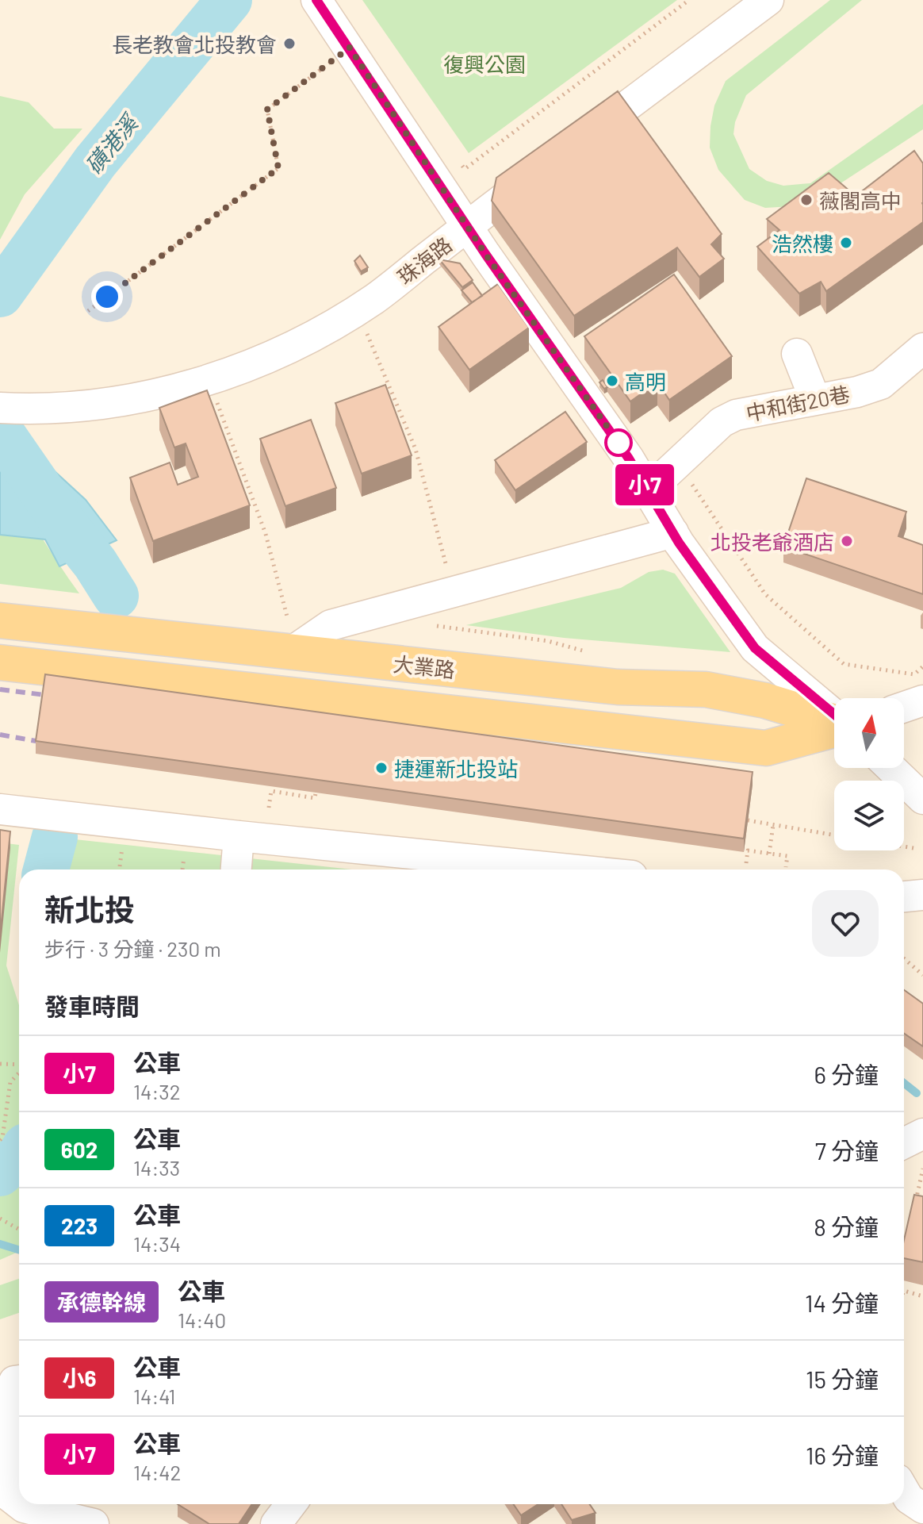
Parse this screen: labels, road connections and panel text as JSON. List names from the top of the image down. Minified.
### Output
{"streets":{"main road":["大業路"],"street":["珠海路","中和街20巷"]},"water":["磺港溪"],"parks":["復興公園"],"places":["長老教會北投教會","薇閣高中","浩然樓","高明","北投老爺酒店","捷運新北投站"],"lines":["bus line 小7"],"north":"top","page":{"on_map":"小7","heading":[["新北投","步行 · 3 分鐘 · 230 m"],"發車時間"],"list":[{"mark":"小7","name":"公車","note":"14:32","value":"6 分鐘"},{"mark":"602","name":"公車","note":"14:33","value":"7 分鐘"},{"mark":"223","name":"公車","note":"14:34","value":"8 分鐘"},{"mark":"承德幹線","name":"公車","note":"14:40","value":"14 分鐘"},{"mark":"小6","name":"公車","note":"14:41","value":"15 分鐘"},{"mark":"小7","name":"公車","note":"14:42","value":"16 分鐘"}]}}
